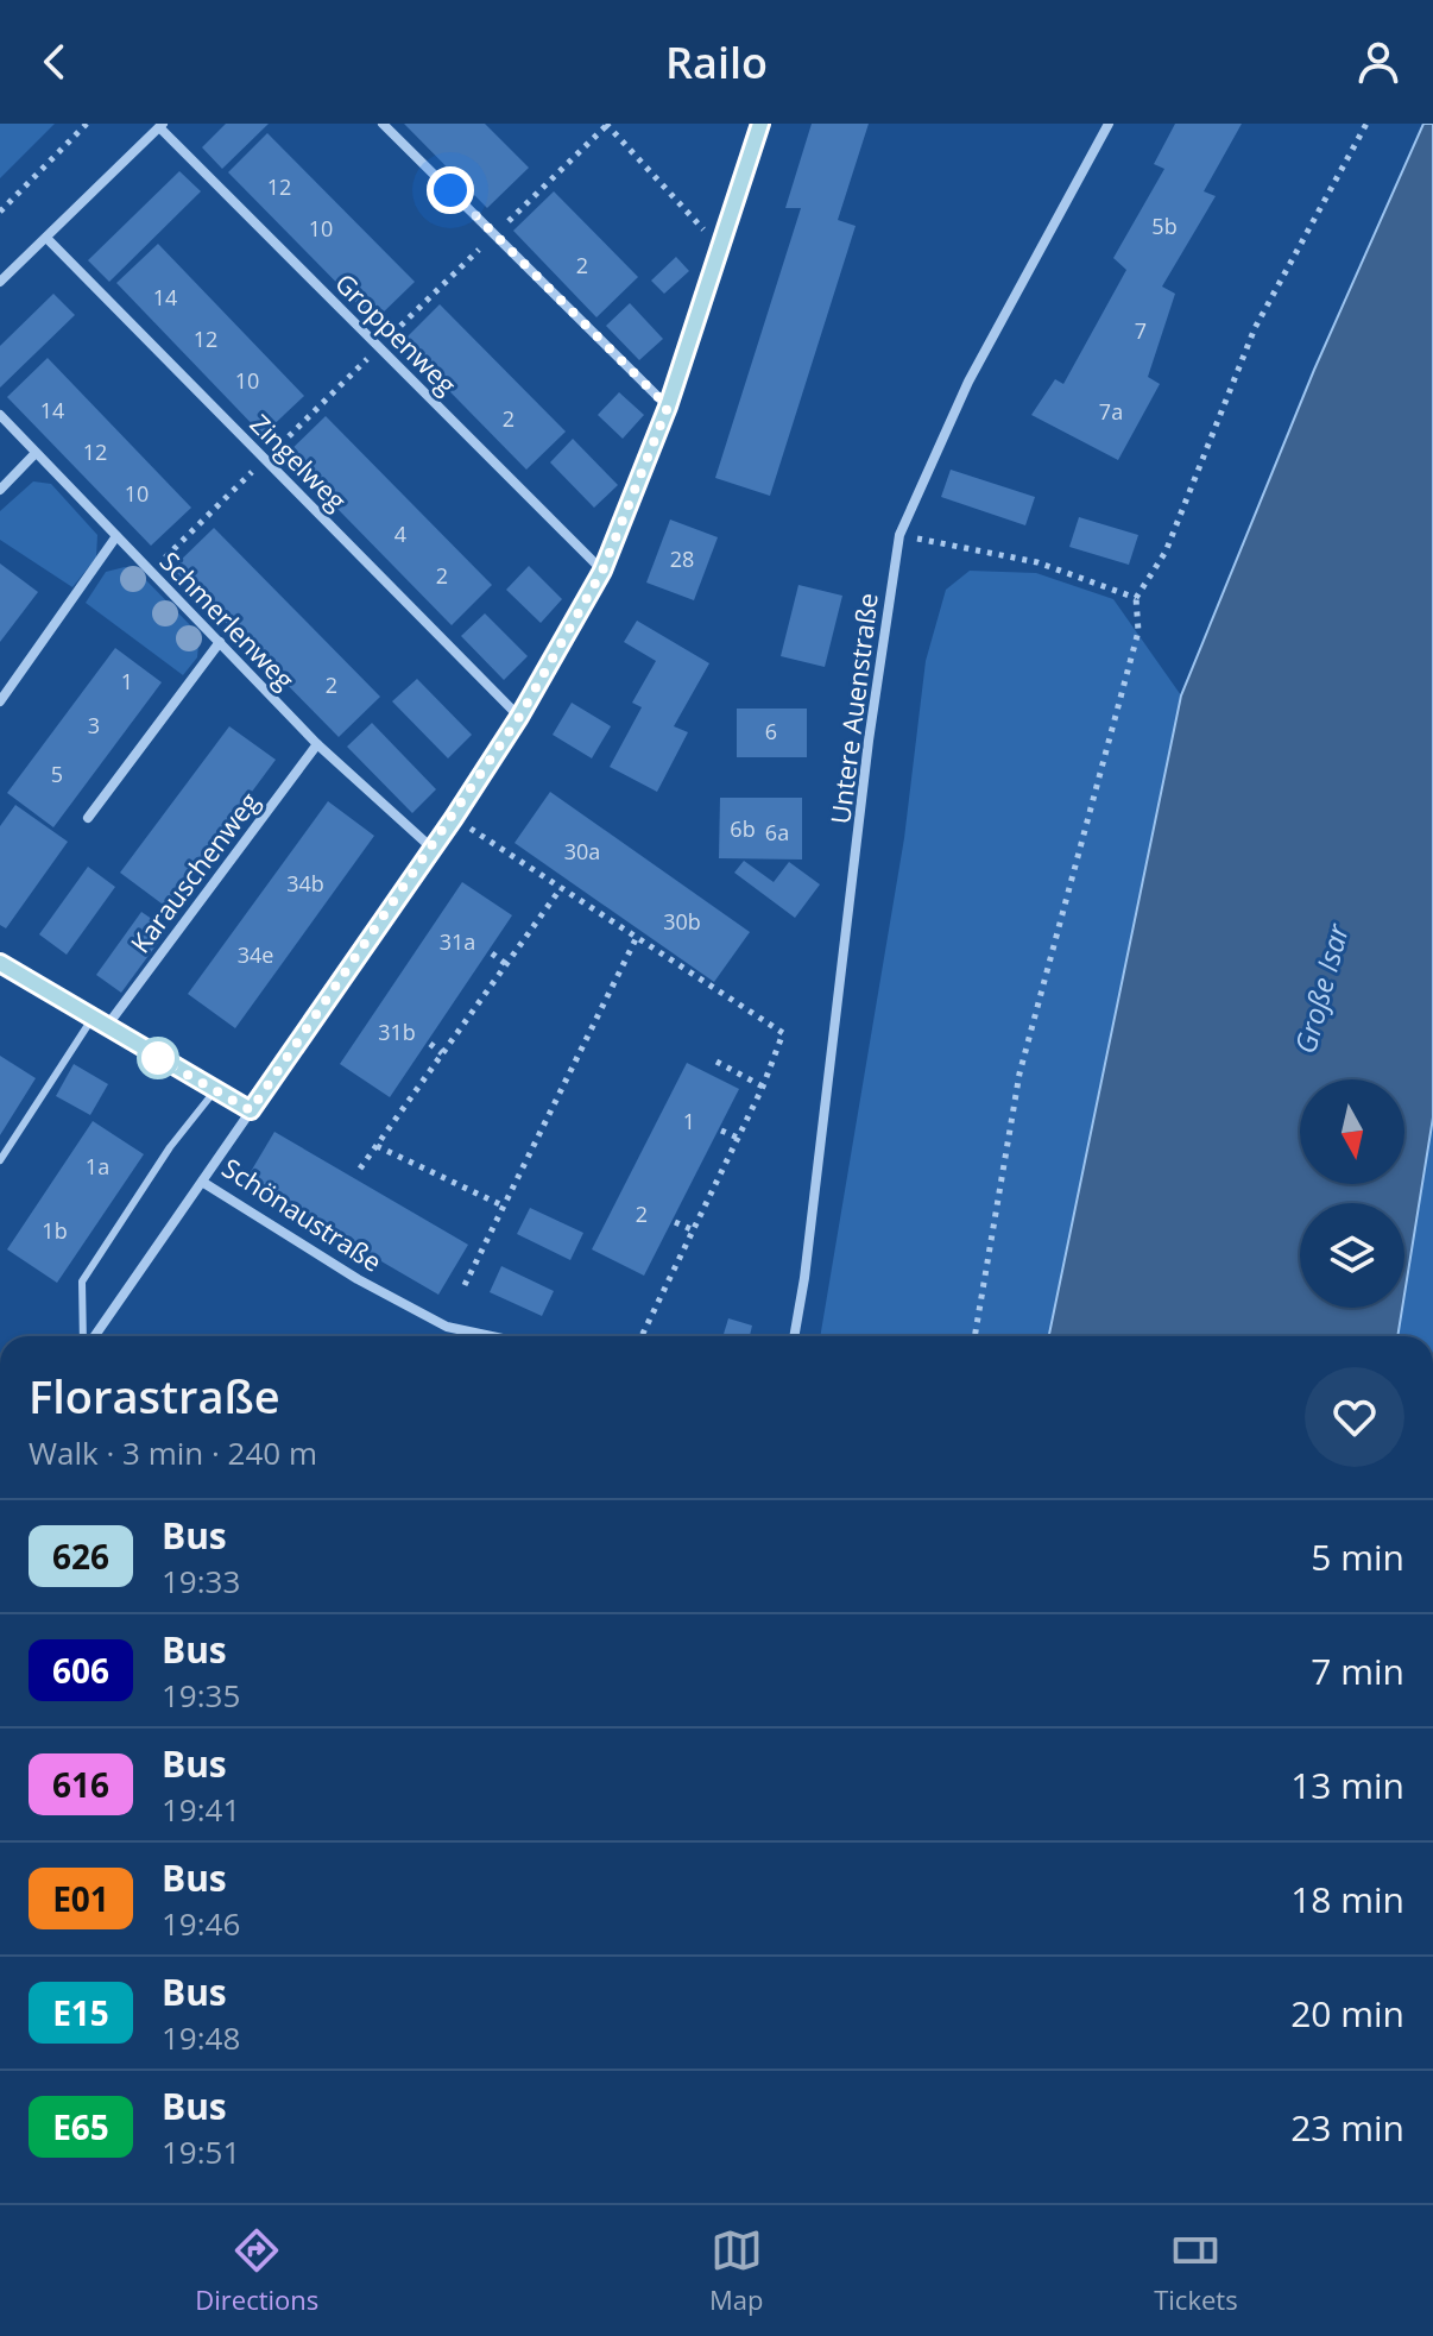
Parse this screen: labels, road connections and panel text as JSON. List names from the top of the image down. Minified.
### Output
{"streets":{"street":["Groppenweg","Zingelweg","Schmerlenweg","Untere Auenstraße","Karauschenweg","Schönaustraße"]},"crossings":[["Groppenweg","Schönaustraße"],["Zingelweg","Schönaustraße"],["Schmerlenweg","Karauschenweg"],["Schmerlenweg","Schönaustraße"]],"water":["Große Isar"],"lines":["bus line 626"],"house_numbers":["12","5b","10","2","14","7","12","10","14","7a","2","12","10","4","28","2","1","2","3","6","5","6b","6a","30a","34b","30b","31a","34e","31b","1","1a","2","1b"],"north":"bottom","page":{"header":"Railo","heading":["Florastraße","Walk · 3 min · 240 m"],"list":[{"mark":"626","name":"Bus","note":"19:33","value":"5 min"},{"mark":"606","name":"Bus","note":"19:35","value":"7 min"},{"mark":"616","name":"Bus","note":"19:41","value":"13 min"},{"mark":"E01","name":"Bus","note":"19:46","value":"18 min"},{"mark":"E15","name":"Bus","note":"19:48","value":"20 min"},{"mark":"E65","name":"Bus","note":"19:51","value":"23 min"}],"tabs":["Directions","Map","Tickets"]}}
